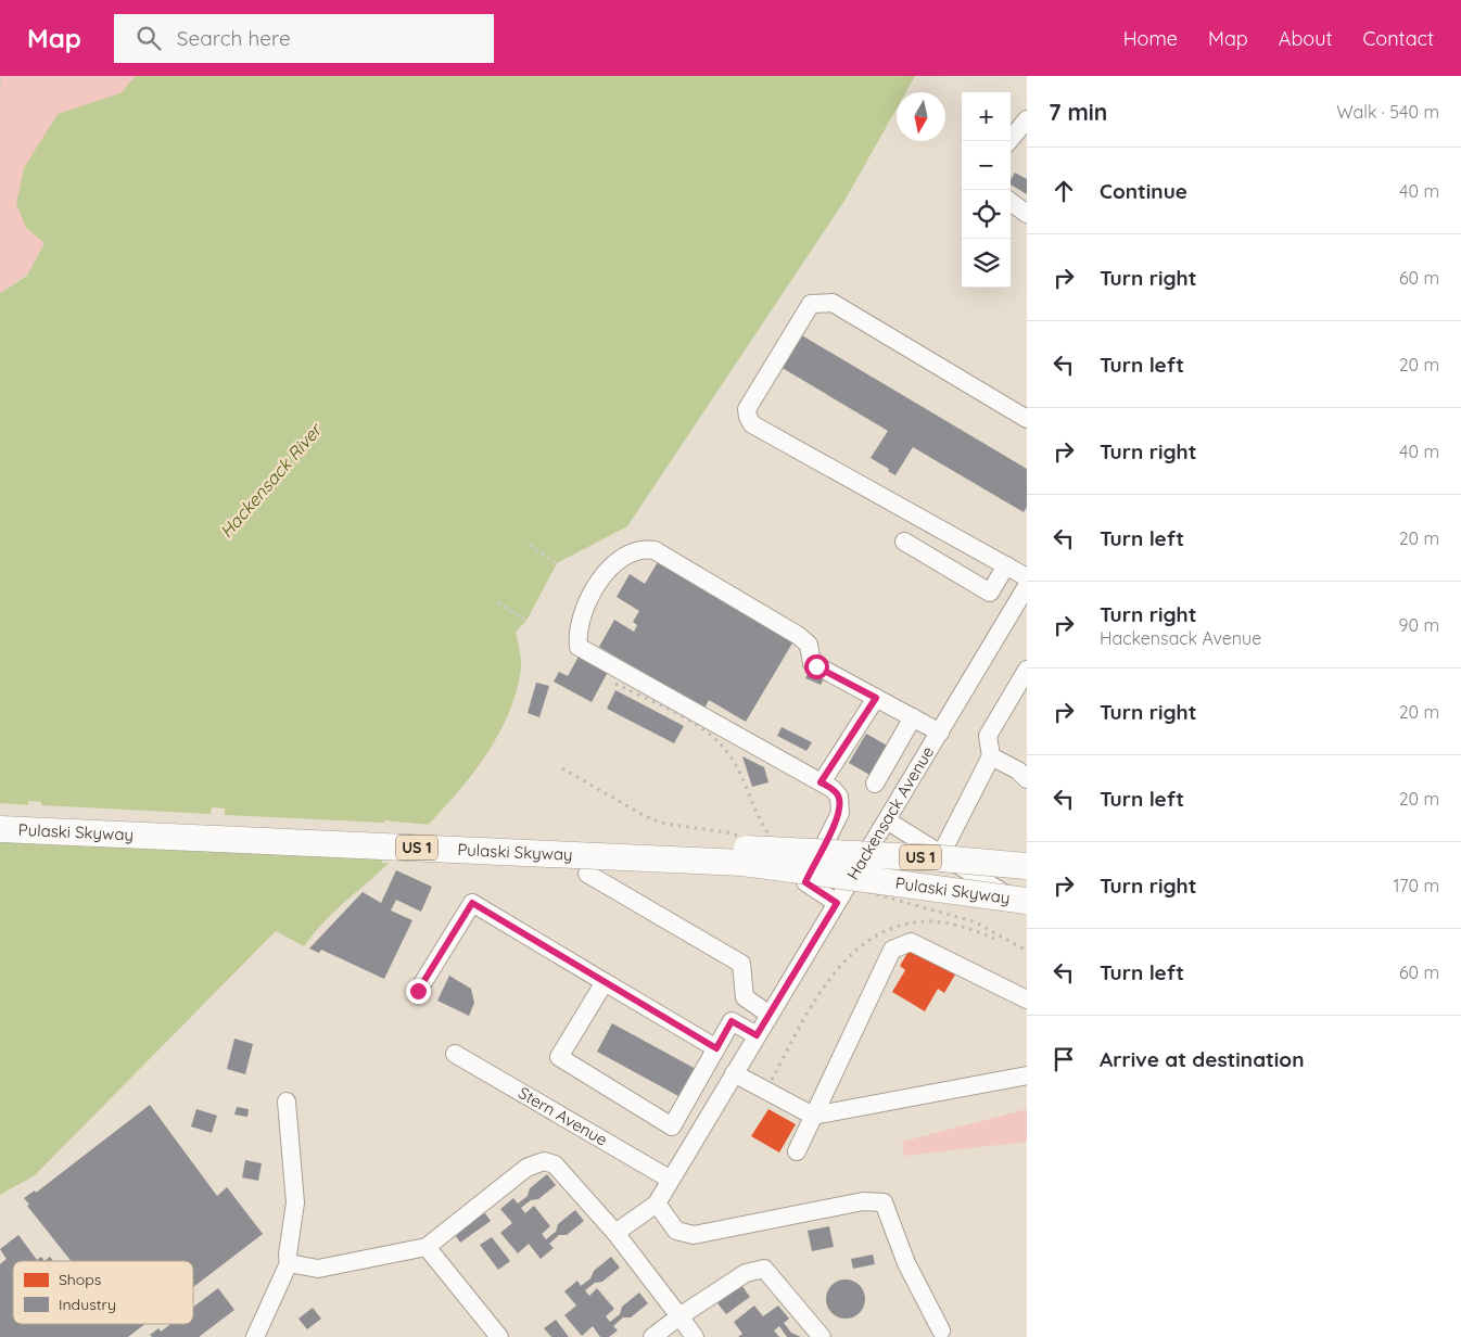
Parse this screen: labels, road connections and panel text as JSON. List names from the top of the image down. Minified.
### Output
{"streets":{"highway":["Pulaski Skyway","US 1"],"street":["Hackensack Avenue","Stern Avenue"]},"crossings":[["Hackensack Avenue","Stern Avenue"]],"water":["Hackensack River"],"legend":["Shops","Industry"],"north":"bottom","page":{"header":"Map","search":"Search here","nav":["Home","Map","About","Contact"],"heading":["7 min","Walk · 540 m"],"map_buttons":["+","−"],"list":[["Continue","40 m"],["Turn right","60 m"],["Turn left","20 m"],["Turn right","40 m"],["Turn left","20 m"],["Turn right","Hackensack Avenue","90 m"],["Turn right","20 m"],["Turn left","20 m"],["Turn right","170 m"],["Turn left","60 m"],"Arrive at destination"]}}
